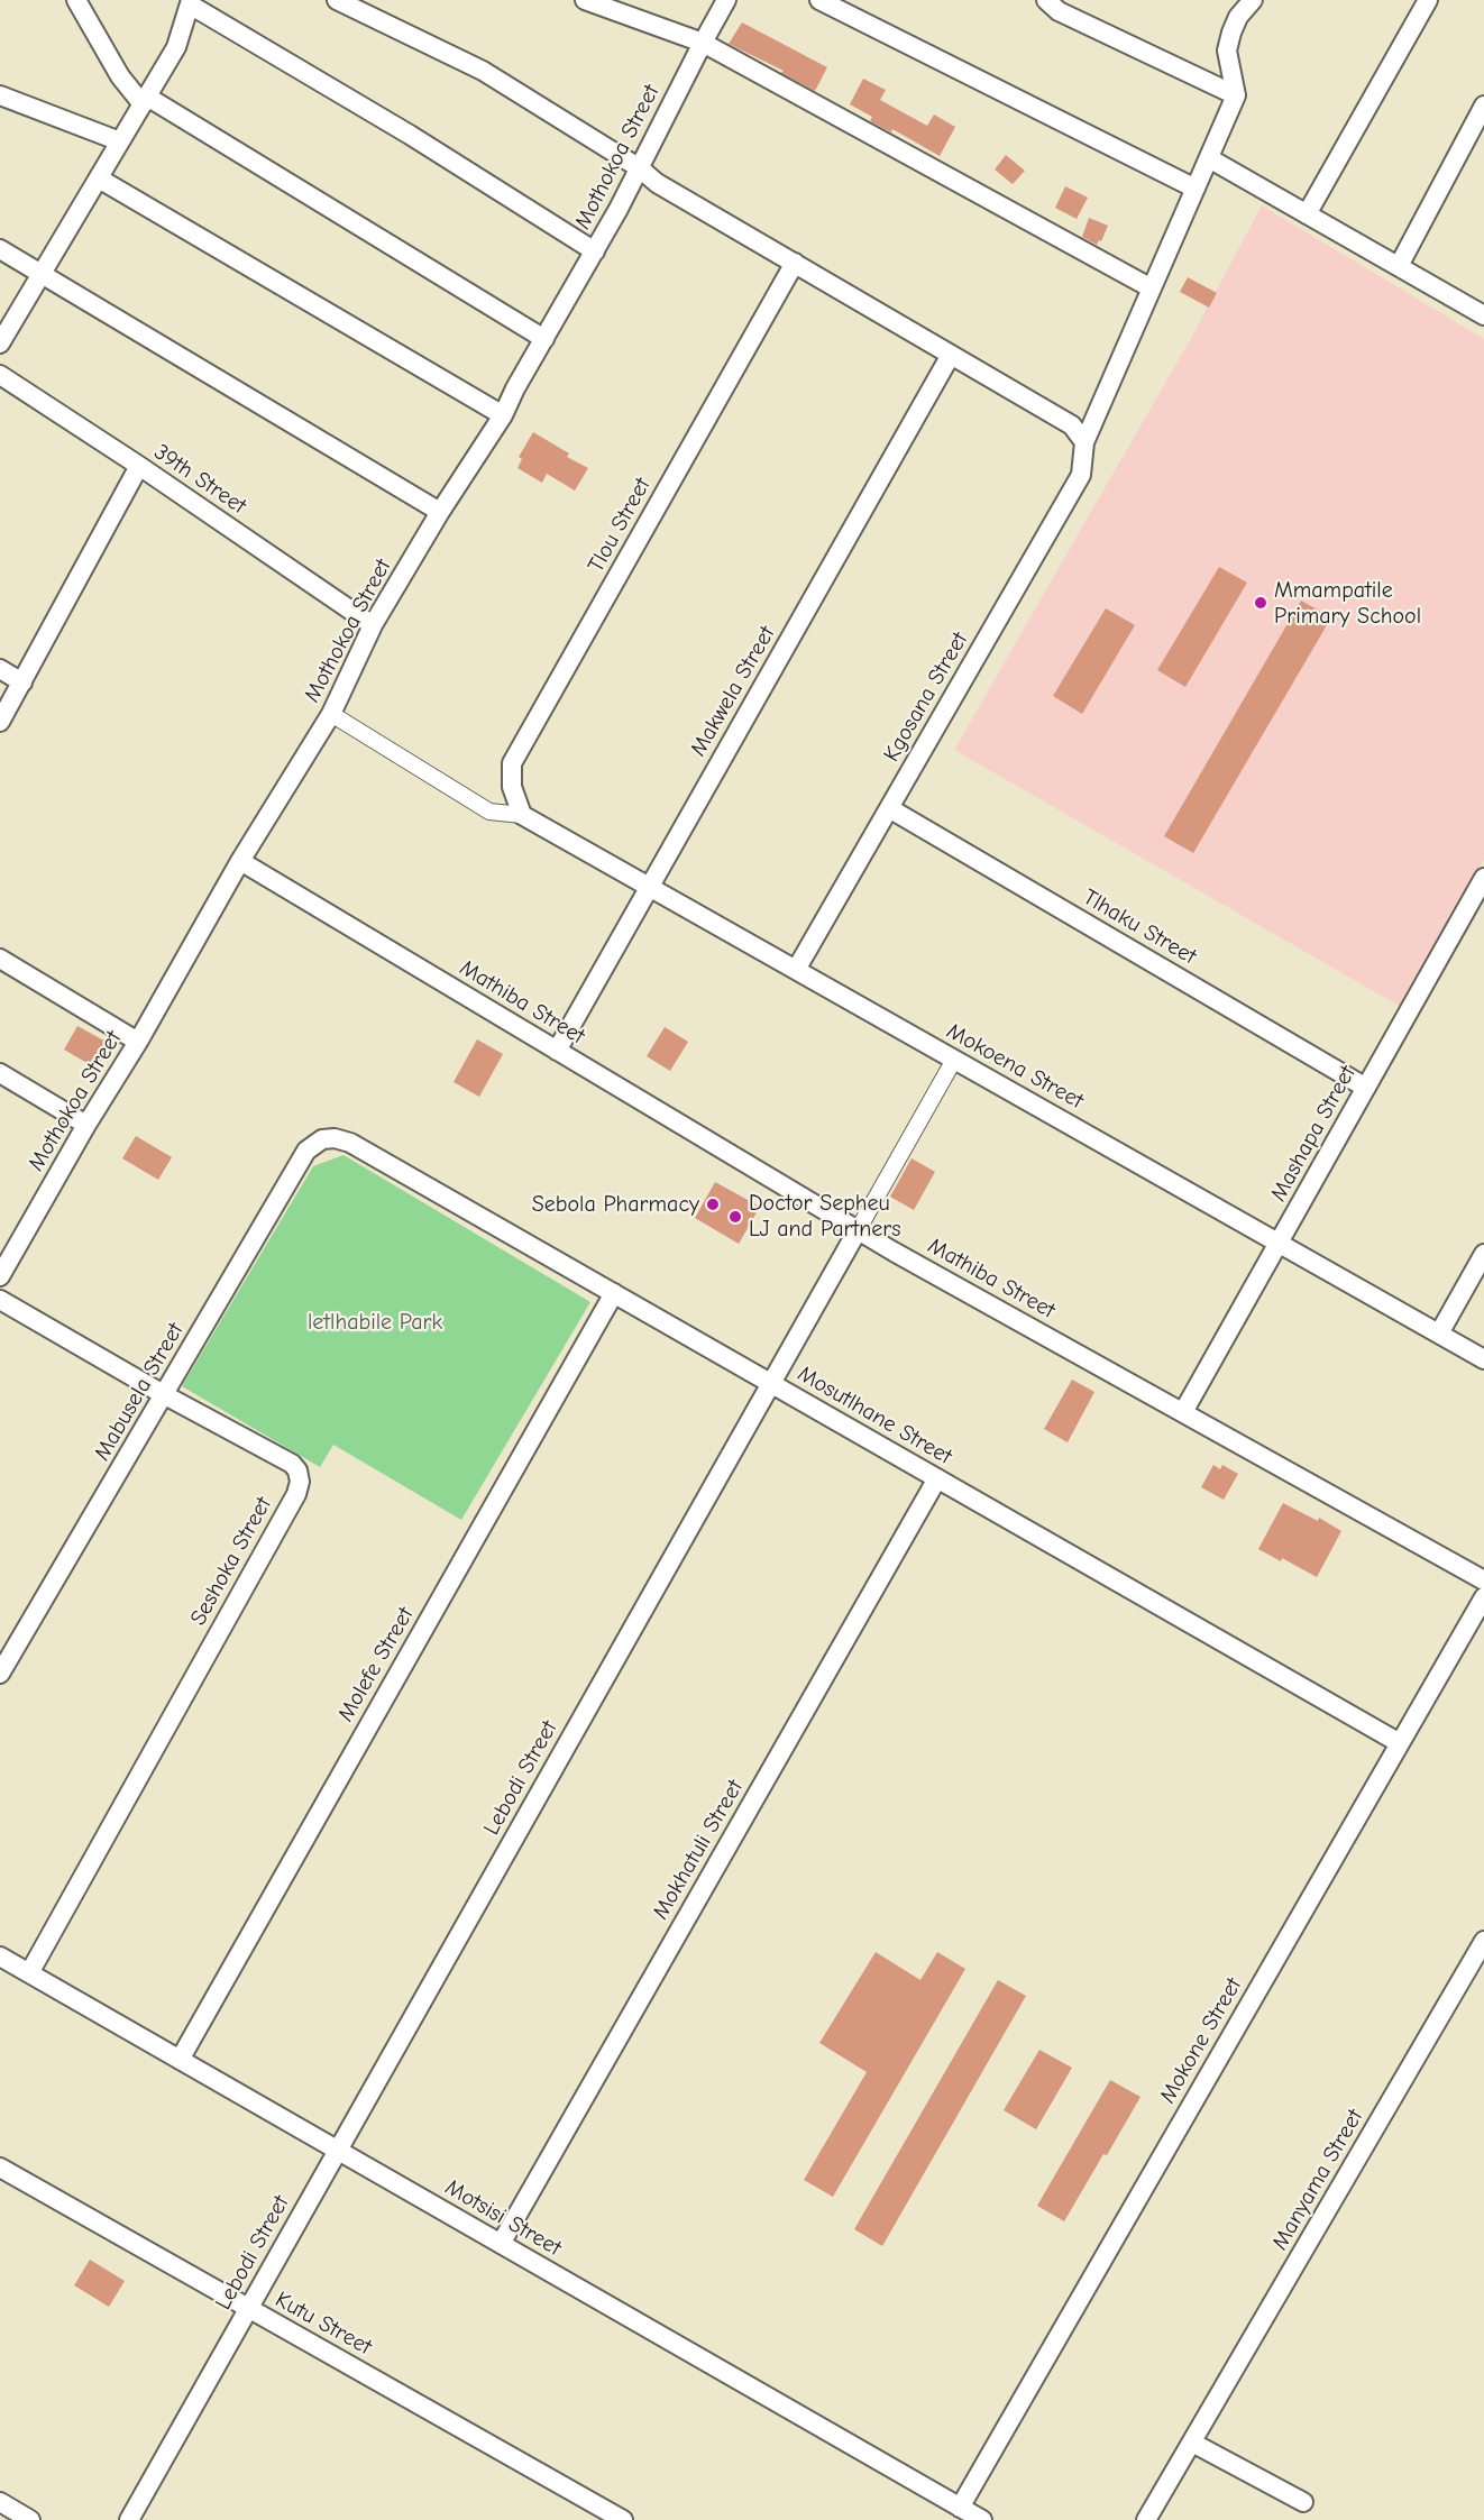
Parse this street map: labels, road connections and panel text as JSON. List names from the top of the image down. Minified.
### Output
{"streets":{"street":["Mothokoa Street","39th Street","Tlou Street","Makwela Street","Kgosana Street","Tlhaku Street","Mathiba Street","Mokoena Street","Mashapa Street","Mabusela Street","Mosutlhane Street","Seshoka Street","Molefe Street","Lebodi Street","Mokhatuli Street","Mokone Street","Manyama Street","Motsisi Street","Kutu Street"]},"crossings":[["Mothokoa Street","39th Street"],["Mothokoa Street","Mathiba Street"],["Tlou Street","Mokoena Street"],["Makwela Street","Mathiba Street"],["Makwela Street","Mokoena Street"],["Kgosana Street","Tlhaku Street"],["Kgosana Street","Mokoena Street"],["Tlhaku Street","Mashapa Street"],["Mathiba Street","Mashapa Street"],["Mathiba Street","Lebodi Street"],["Mokoena Street","Mashapa Street"],["Mokoena Street","Lebodi Street"],["Mabusela Street","Mosutlhane Street"],["Mabusela Street","Seshoka Street"],["Mosutlhane Street","Molefe Street"],["Mosutlhane Street","Lebodi Street"],["Mosutlhane Street","Mokhatuli Street"],["Mosutlhane Street","Mokone Street"],["Seshoka Street","Motsisi Street"],["Molefe Street","Motsisi Street"],["Lebodi Street","Motsisi Street"],["Lebodi Street","Kutu Street"],["Mokhatuli Street","Motsisi Street"],["Mokone Street","Motsisi Street"]],"parks":["letlhabile Park"],"places":["Mmampatile Primary School","Sebola Pharmacy","Doctor Sepheu LJ and Partners"]}
